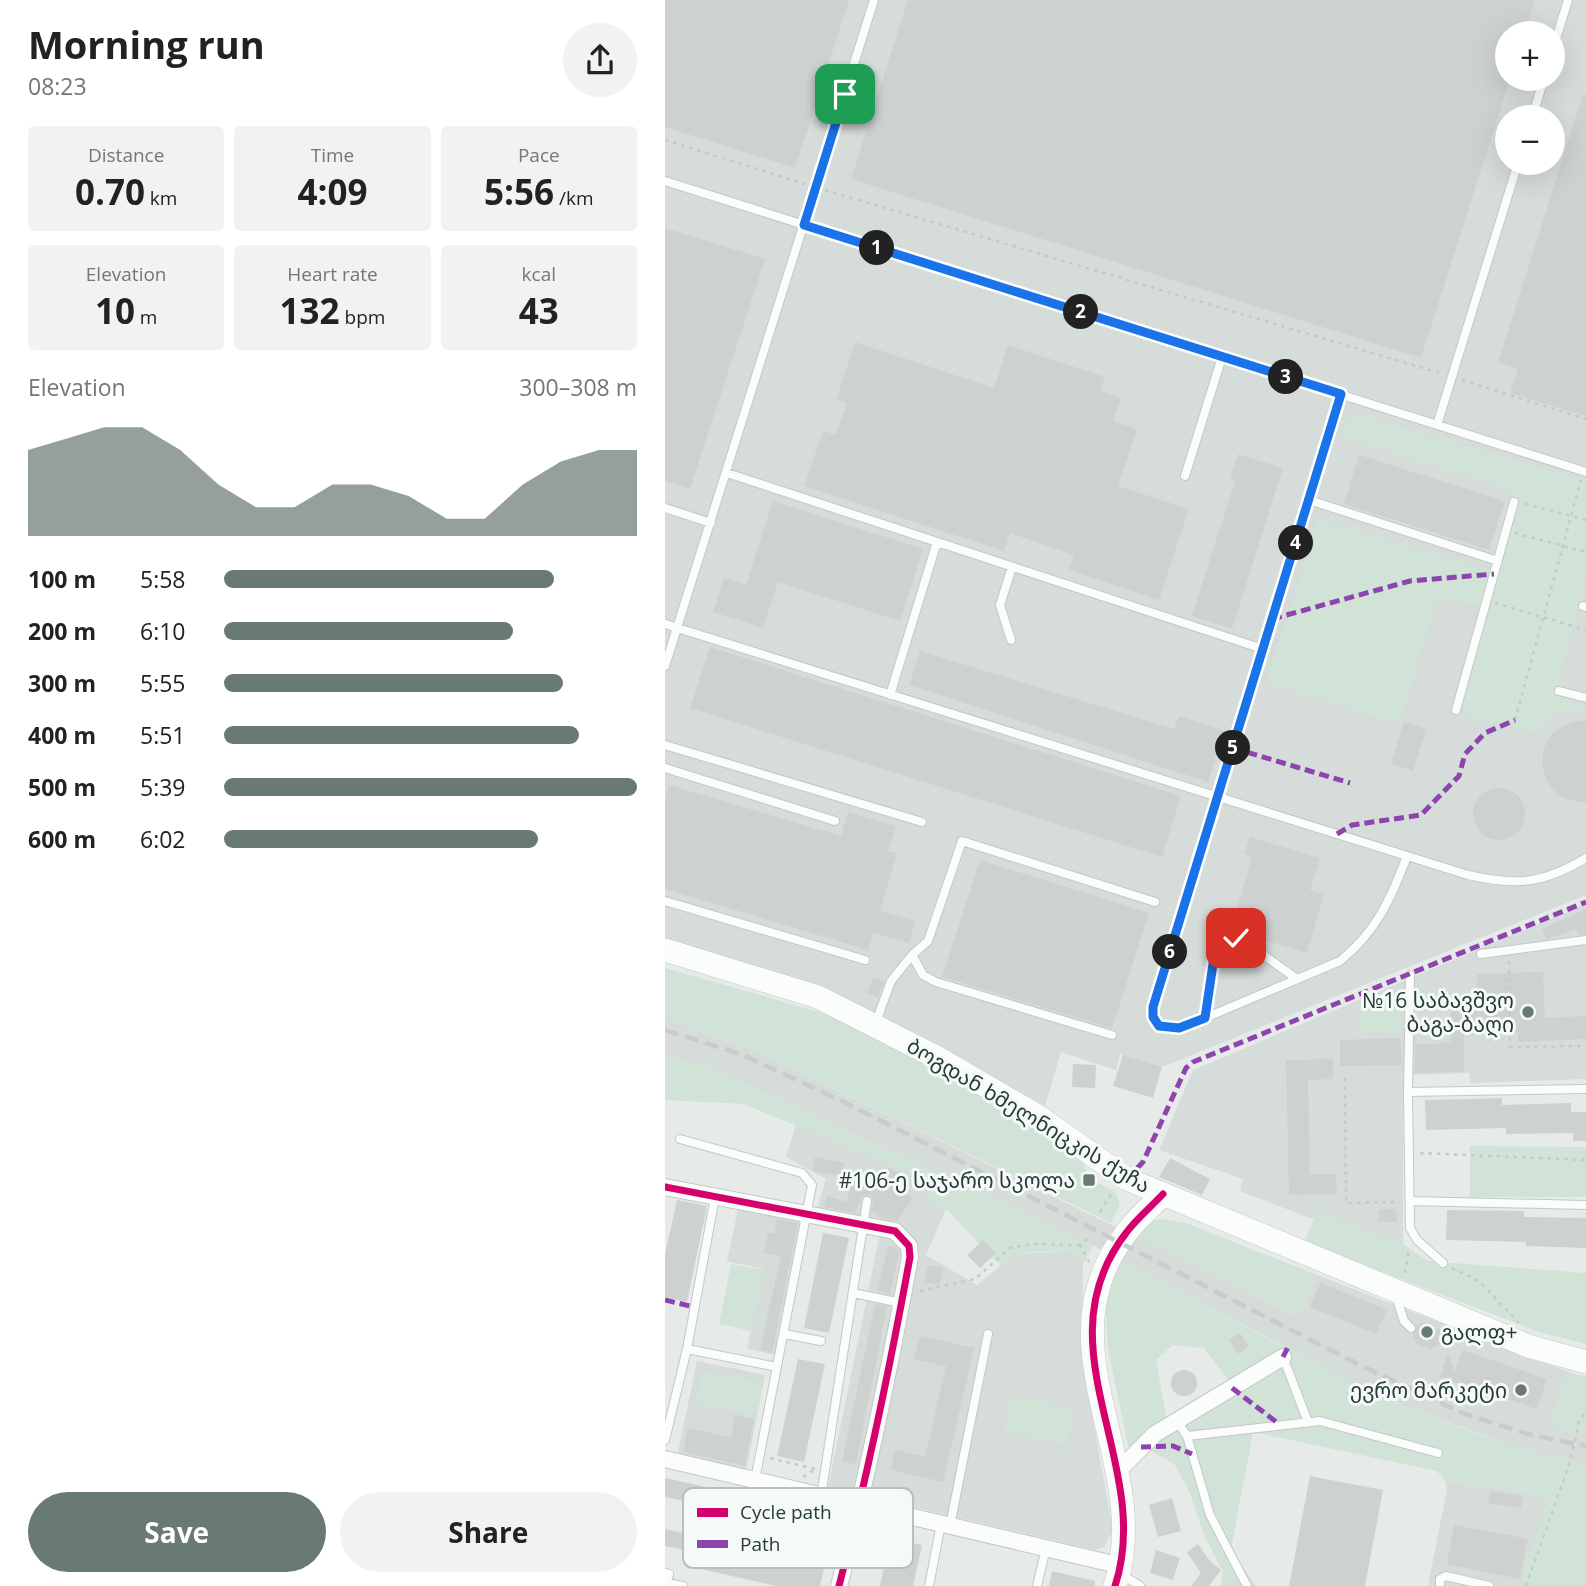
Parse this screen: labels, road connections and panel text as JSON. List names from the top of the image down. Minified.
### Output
{"streets":{"main road":["ბოგდან ხმელნიცკის ქუჩა"]},"places":{"other":["№16 საბავშვო ბაგა-ბაღი","გალფ+","ევრო მარკეტი"],"transit":["#106-ე საჯარო სკოლა"]},"legend":["Cycle path","Path"],"page":{"heading":["Morning run","08:23"],"map_buttons":["+","−"],"stats":[["Distance","0.70 km"],["Time","4:09"],["Pace","5:56 /km"],["Elevation","10 m"],["Heart rate","132 bpm"],["kcal","43"]],"pins":["1","2","3","4","5","6"],"chart":["Elevation","300–308 m"],"list":[{"name":"100 m","note":"5:58"},{"name":"200 m","note":"6:10"},{"name":"300 m","note":"5:55"},{"name":"400 m","note":"5:51"},{"name":"500 m","note":"5:39"},{"name":"600 m","note":"6:02"}],"buttons":["Save","Share"]}}
